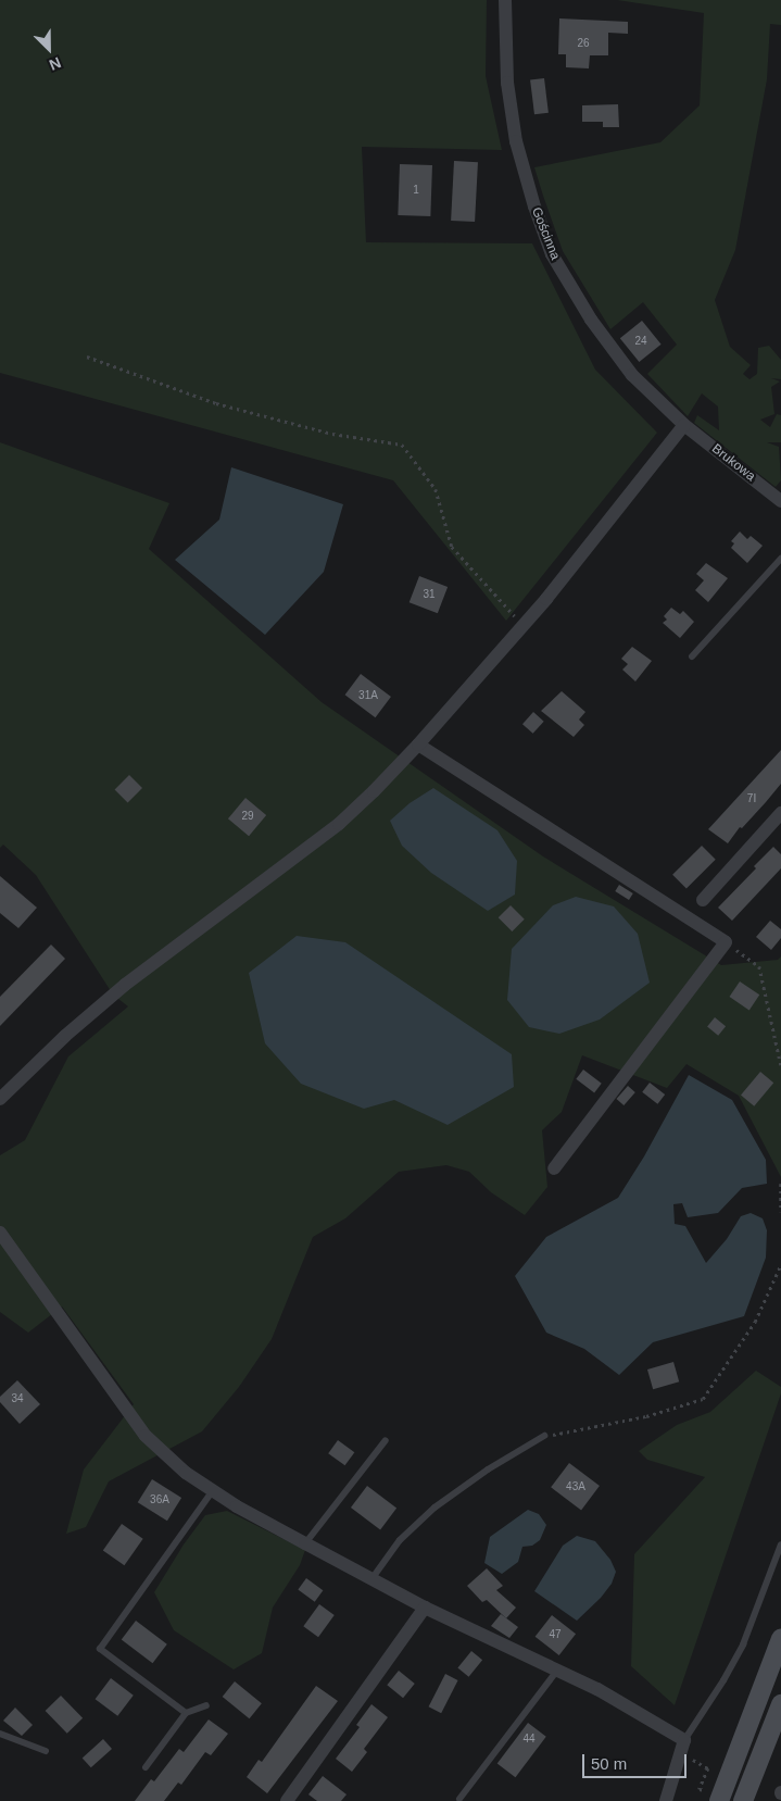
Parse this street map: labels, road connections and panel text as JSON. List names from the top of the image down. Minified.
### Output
{"streets":{"street":["Gościnna","Brukowa"]},"crossings":[["Gościnna","Brukowa"]],"house_numbers":["26","1","24","31","31A","7I","29","34","43A","36A","47","44"],"scale_bar":"50 m","north":"bottom right"}
